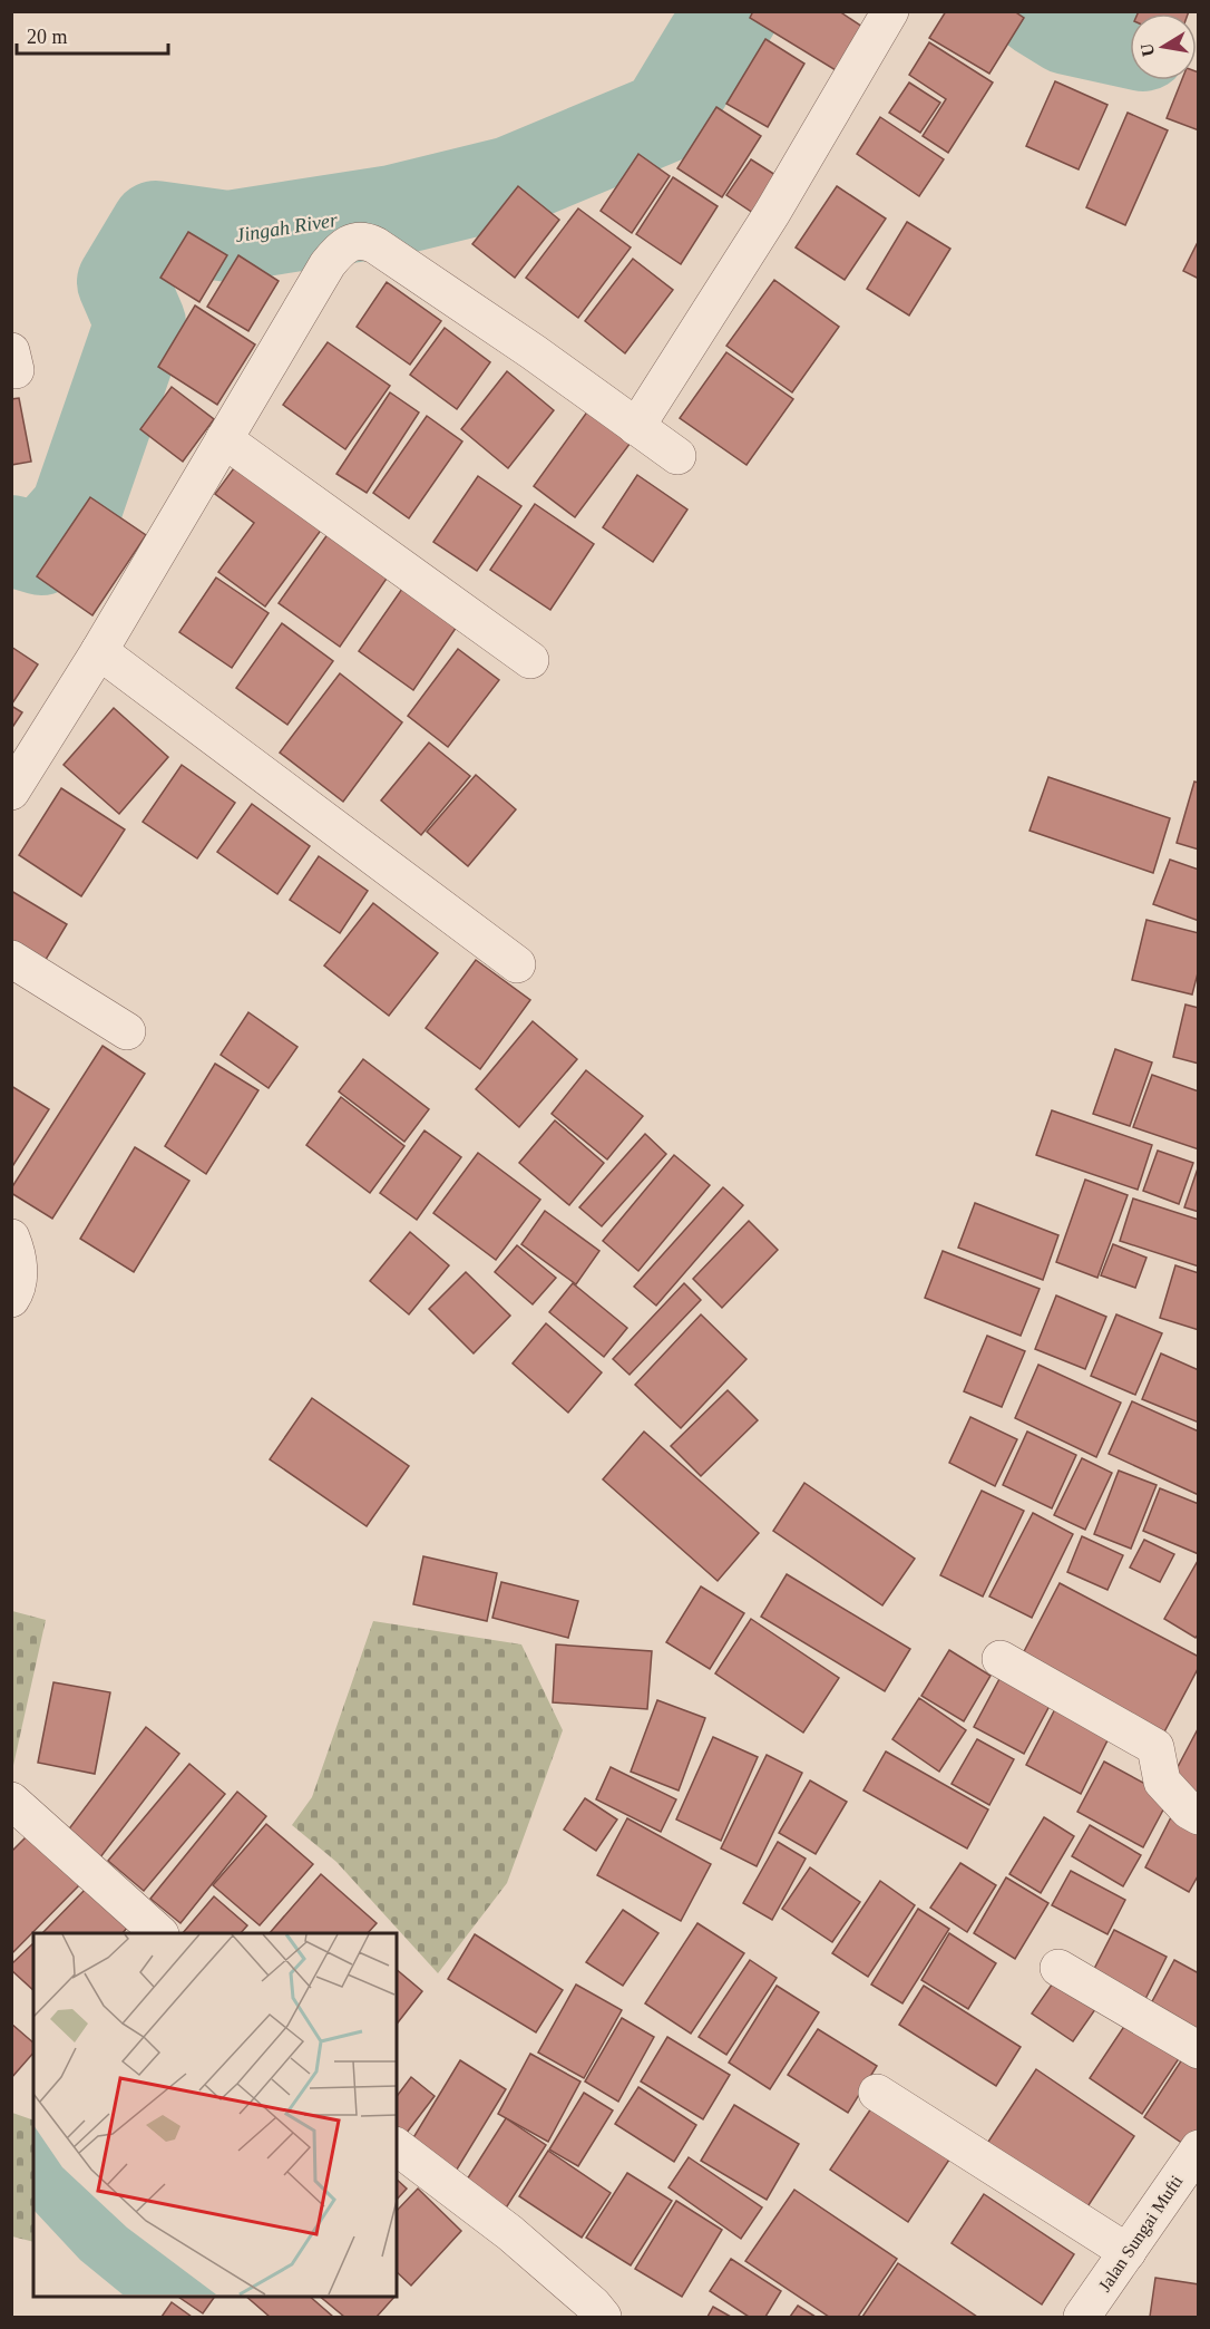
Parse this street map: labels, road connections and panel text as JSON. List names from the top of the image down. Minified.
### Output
{"streets":{"street":["Jalan Sungai Mufti"]},"water":["Jingah River"],"scale_bar":"20 m","north":"left"}
